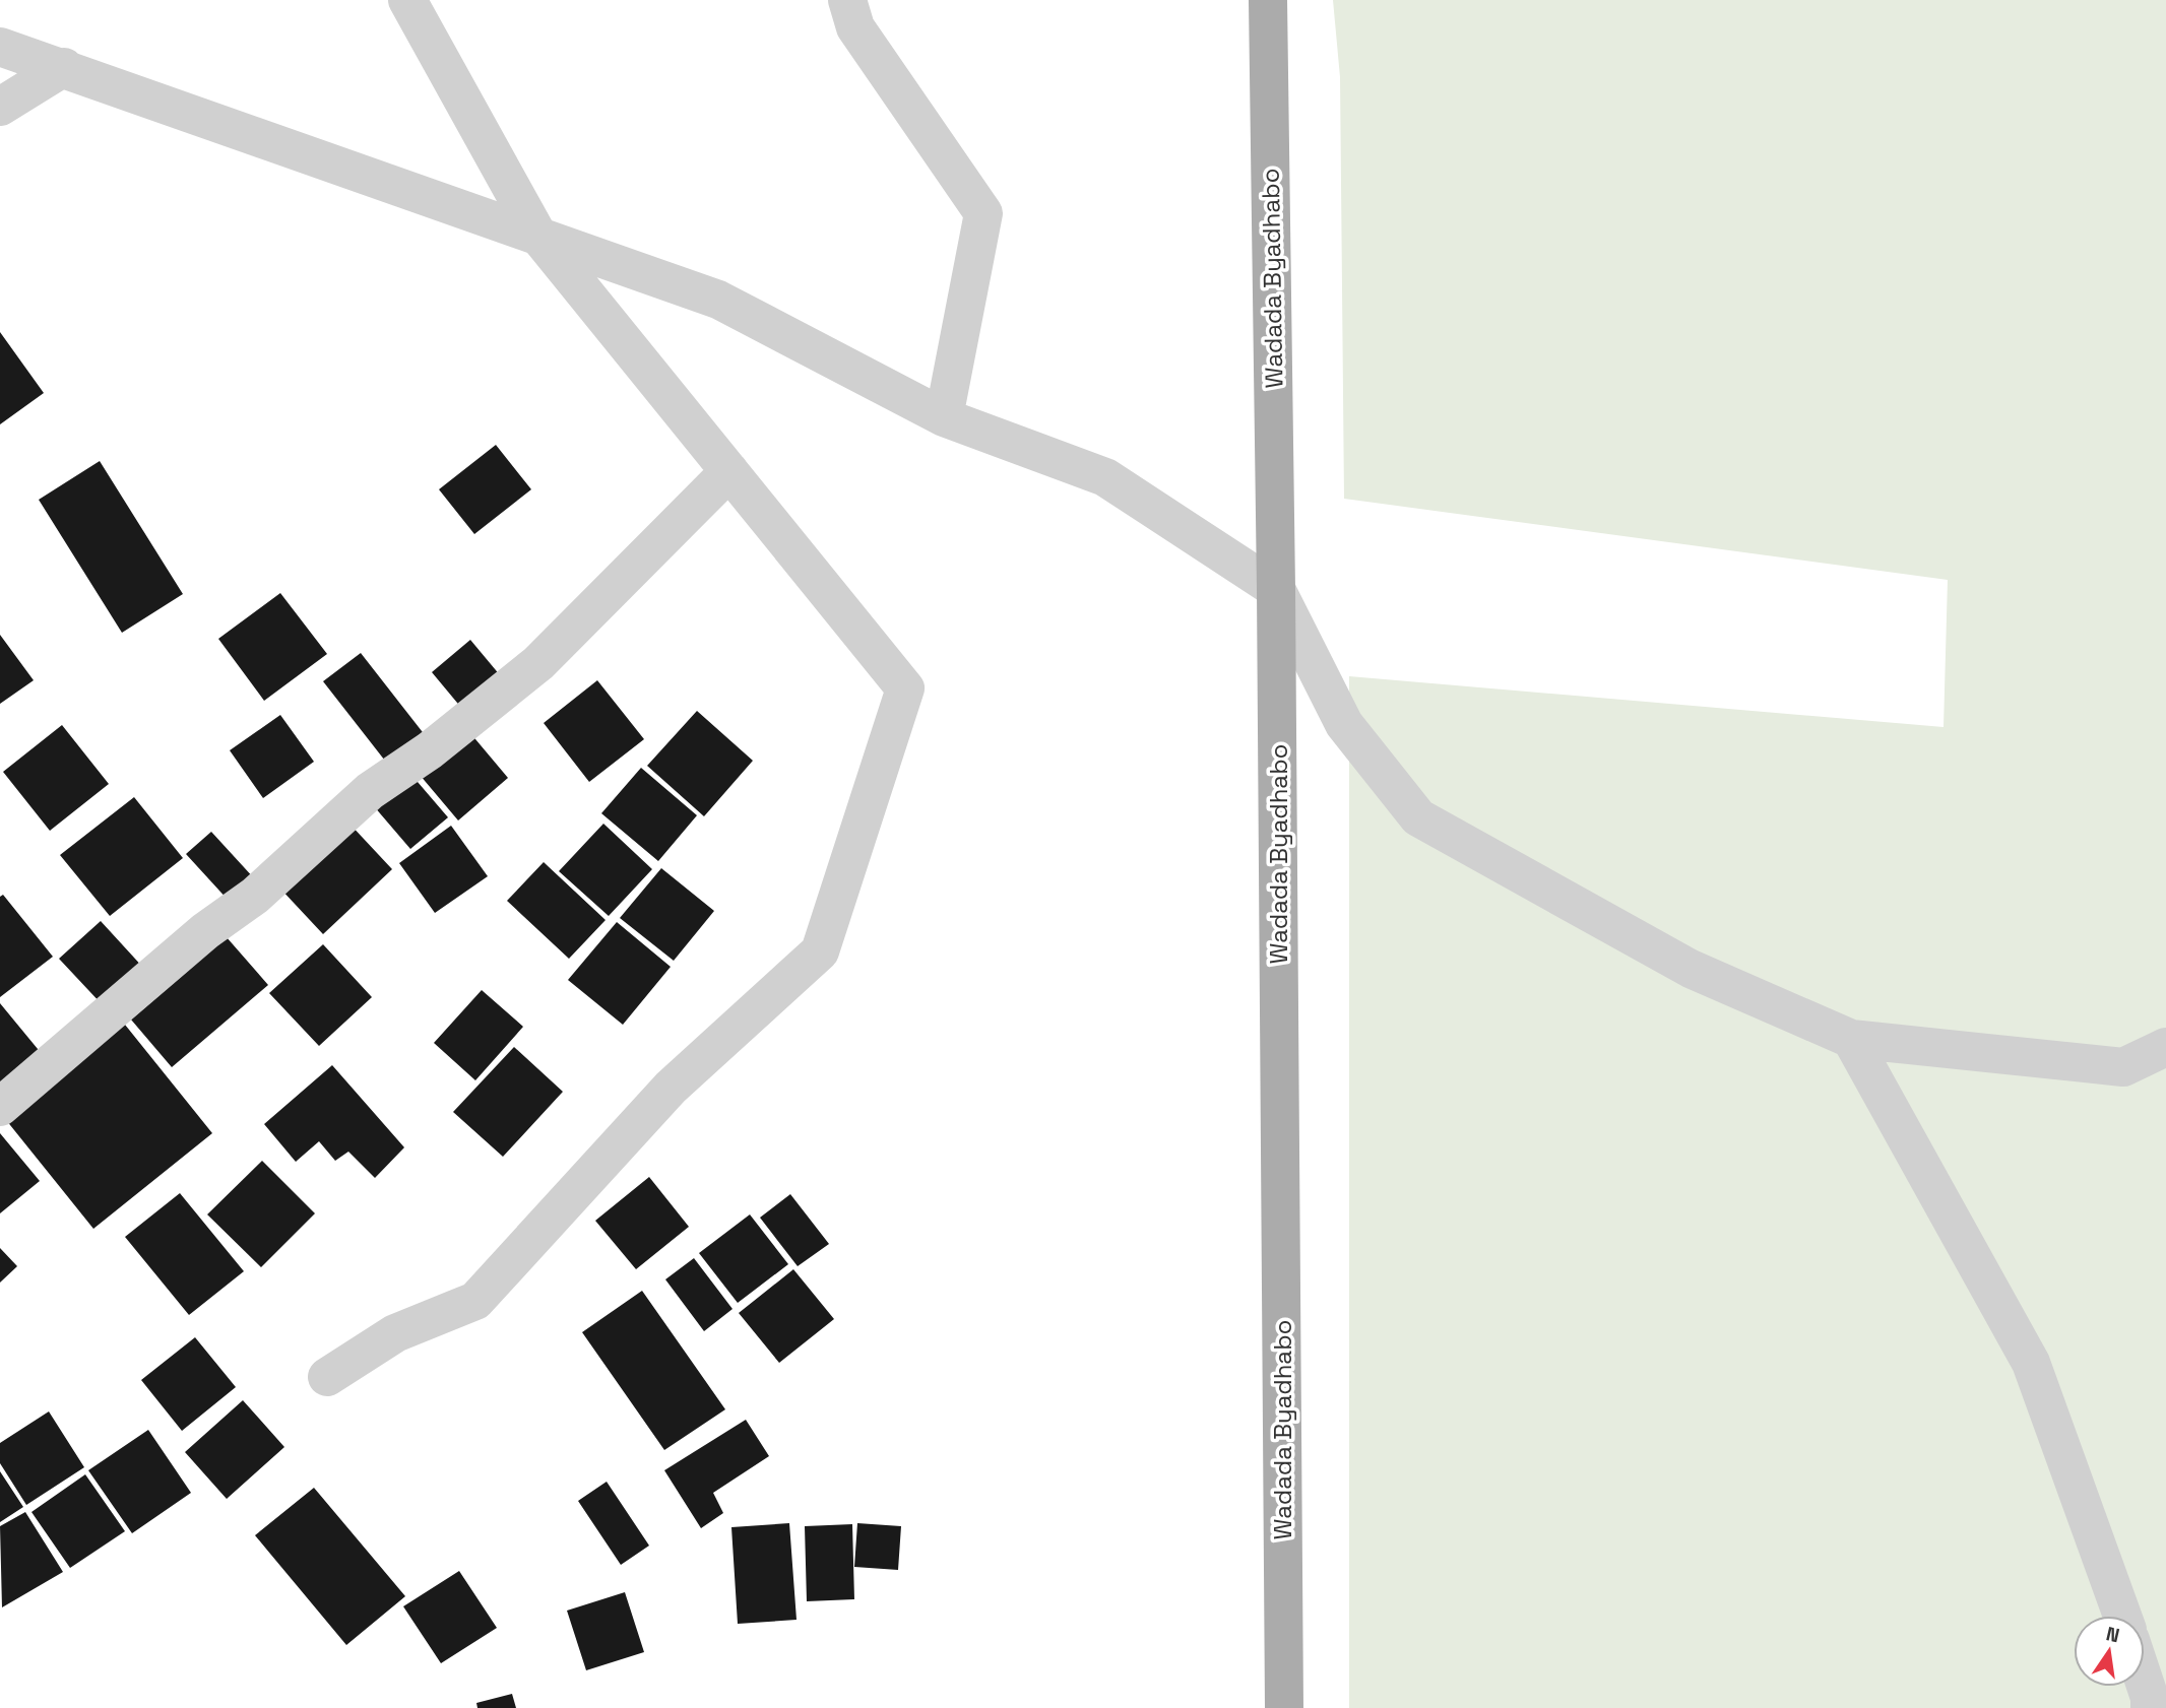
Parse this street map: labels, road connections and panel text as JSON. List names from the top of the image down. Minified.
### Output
{"streets":{"main road":["Wadada Byadhabo"]},"north":"top"}
